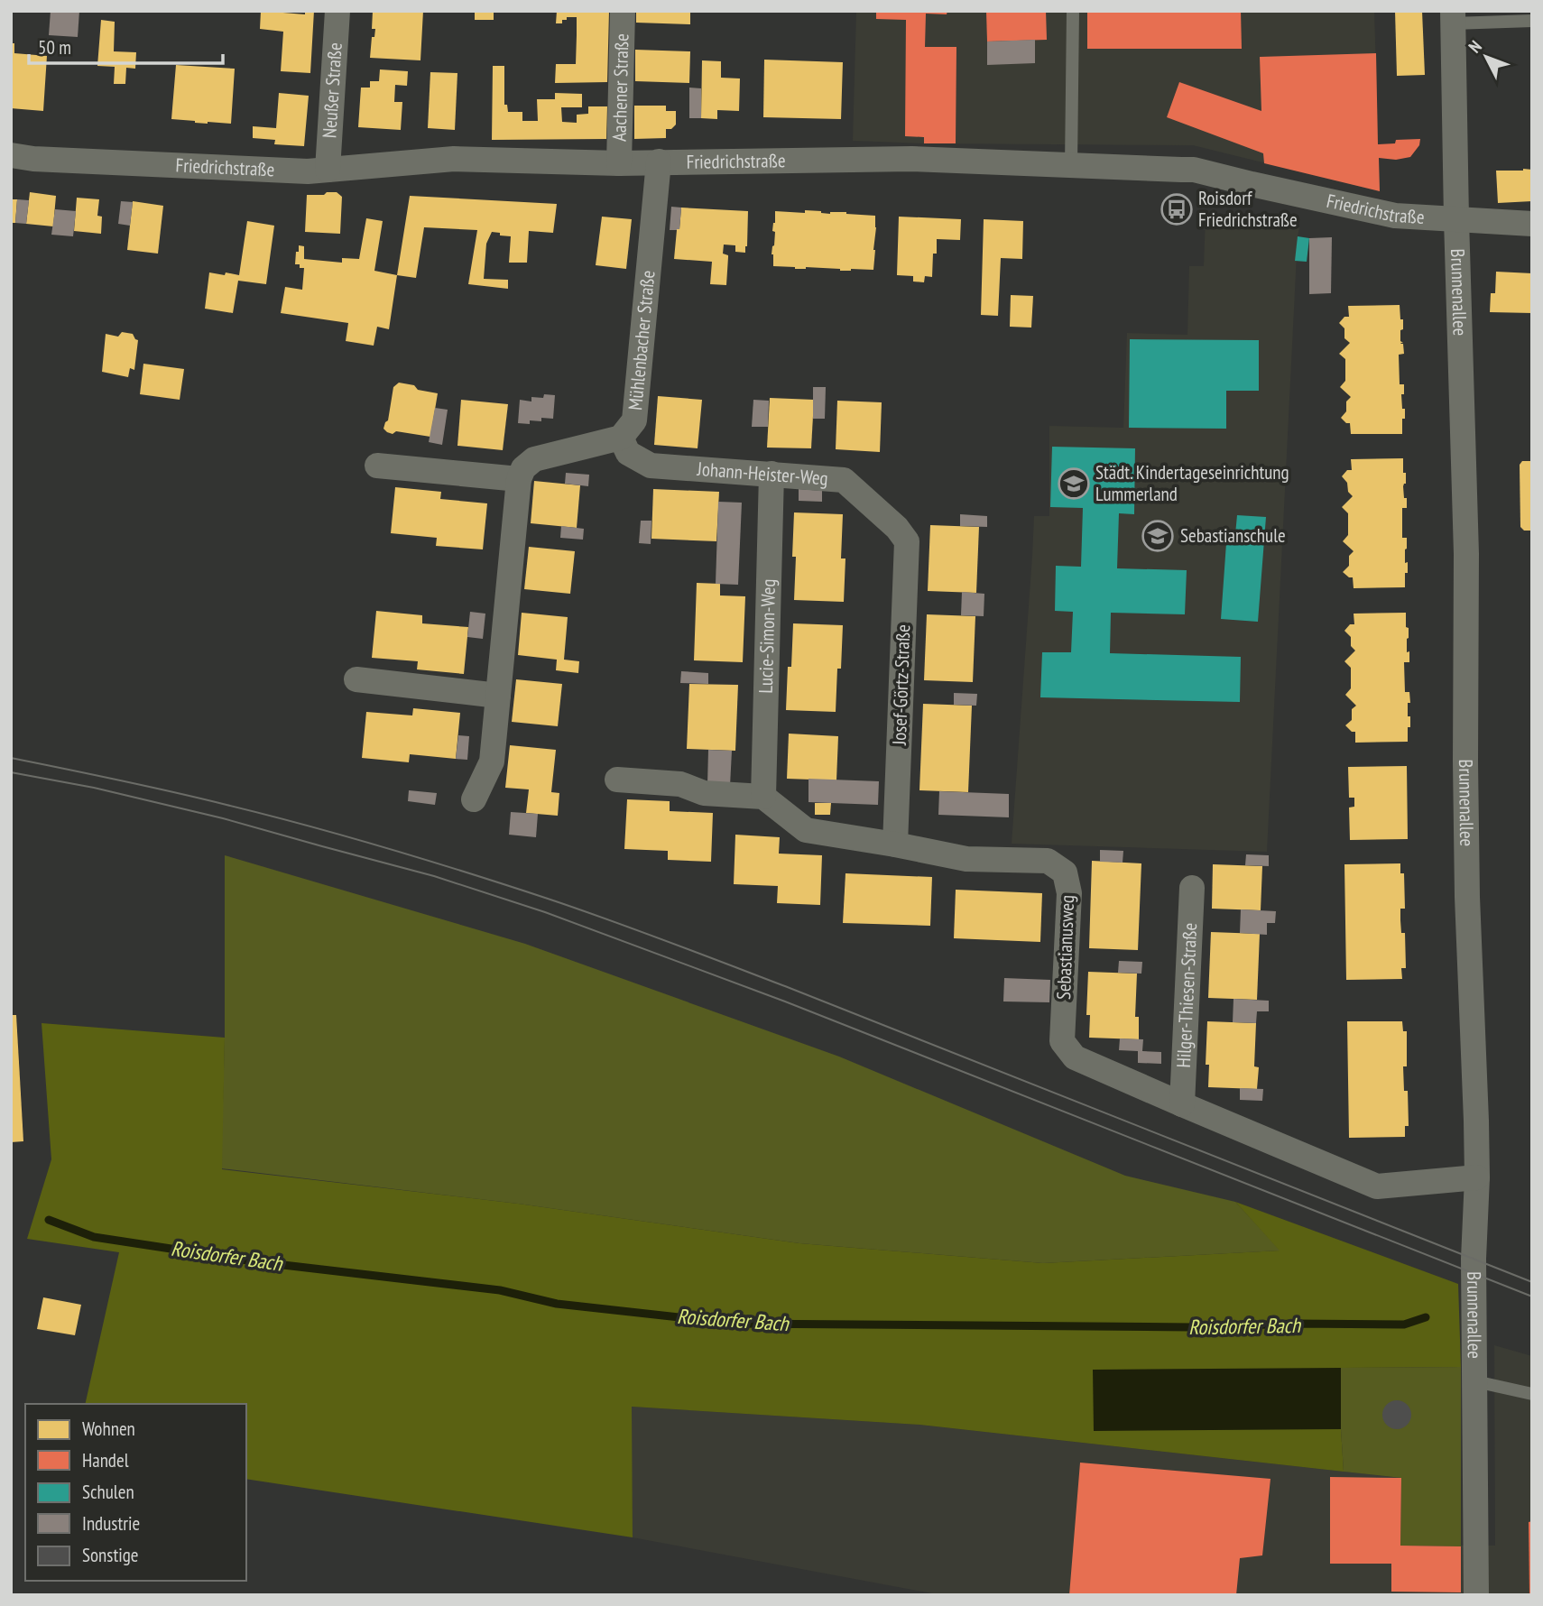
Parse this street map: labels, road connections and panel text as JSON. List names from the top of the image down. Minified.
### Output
{"streets":{"street":["Aachener Straße","Neußer Straße","Friedrichstraße","Brunnenallee","Mühlenbacher Straße","Johann-Heister-Weg","Lucie-Simon-Weg","Josef-Görtz-Straße","Sebastianusweg","Hilger-Thiesen-Straße"]},"crossings":[["Aachener Straße","Friedrichstraße"],["Neußer Straße","Friedrichstraße"],["Friedrichstraße","Brunnenallee"],["Friedrichstraße","Mühlenbacher Straße"],["Brunnenallee","Sebastianusweg"],["Mühlenbacher Straße","Johann-Heister-Weg"],["Johann-Heister-Weg","Lucie-Simon-Weg"],["Johann-Heister-Weg","Josef-Görtz-Straße"],["Lucie-Simon-Weg","Sebastianusweg"],["Josef-Görtz-Straße","Sebastianusweg"],["Sebastianusweg","Hilger-Thiesen-Straße"]],"water":["Roisdorfer Bach"],"places":{"bus stop":["Roisdorf Friedrichstraße"],"school or university":["Städt. Kindertageseinrichtung Lummerland","Sebastianschule"]},"legend":["Wohnen","Handel","Schulen","Industrie","Sonstige"],"scale_bar":"50 m","north":"top left"}
